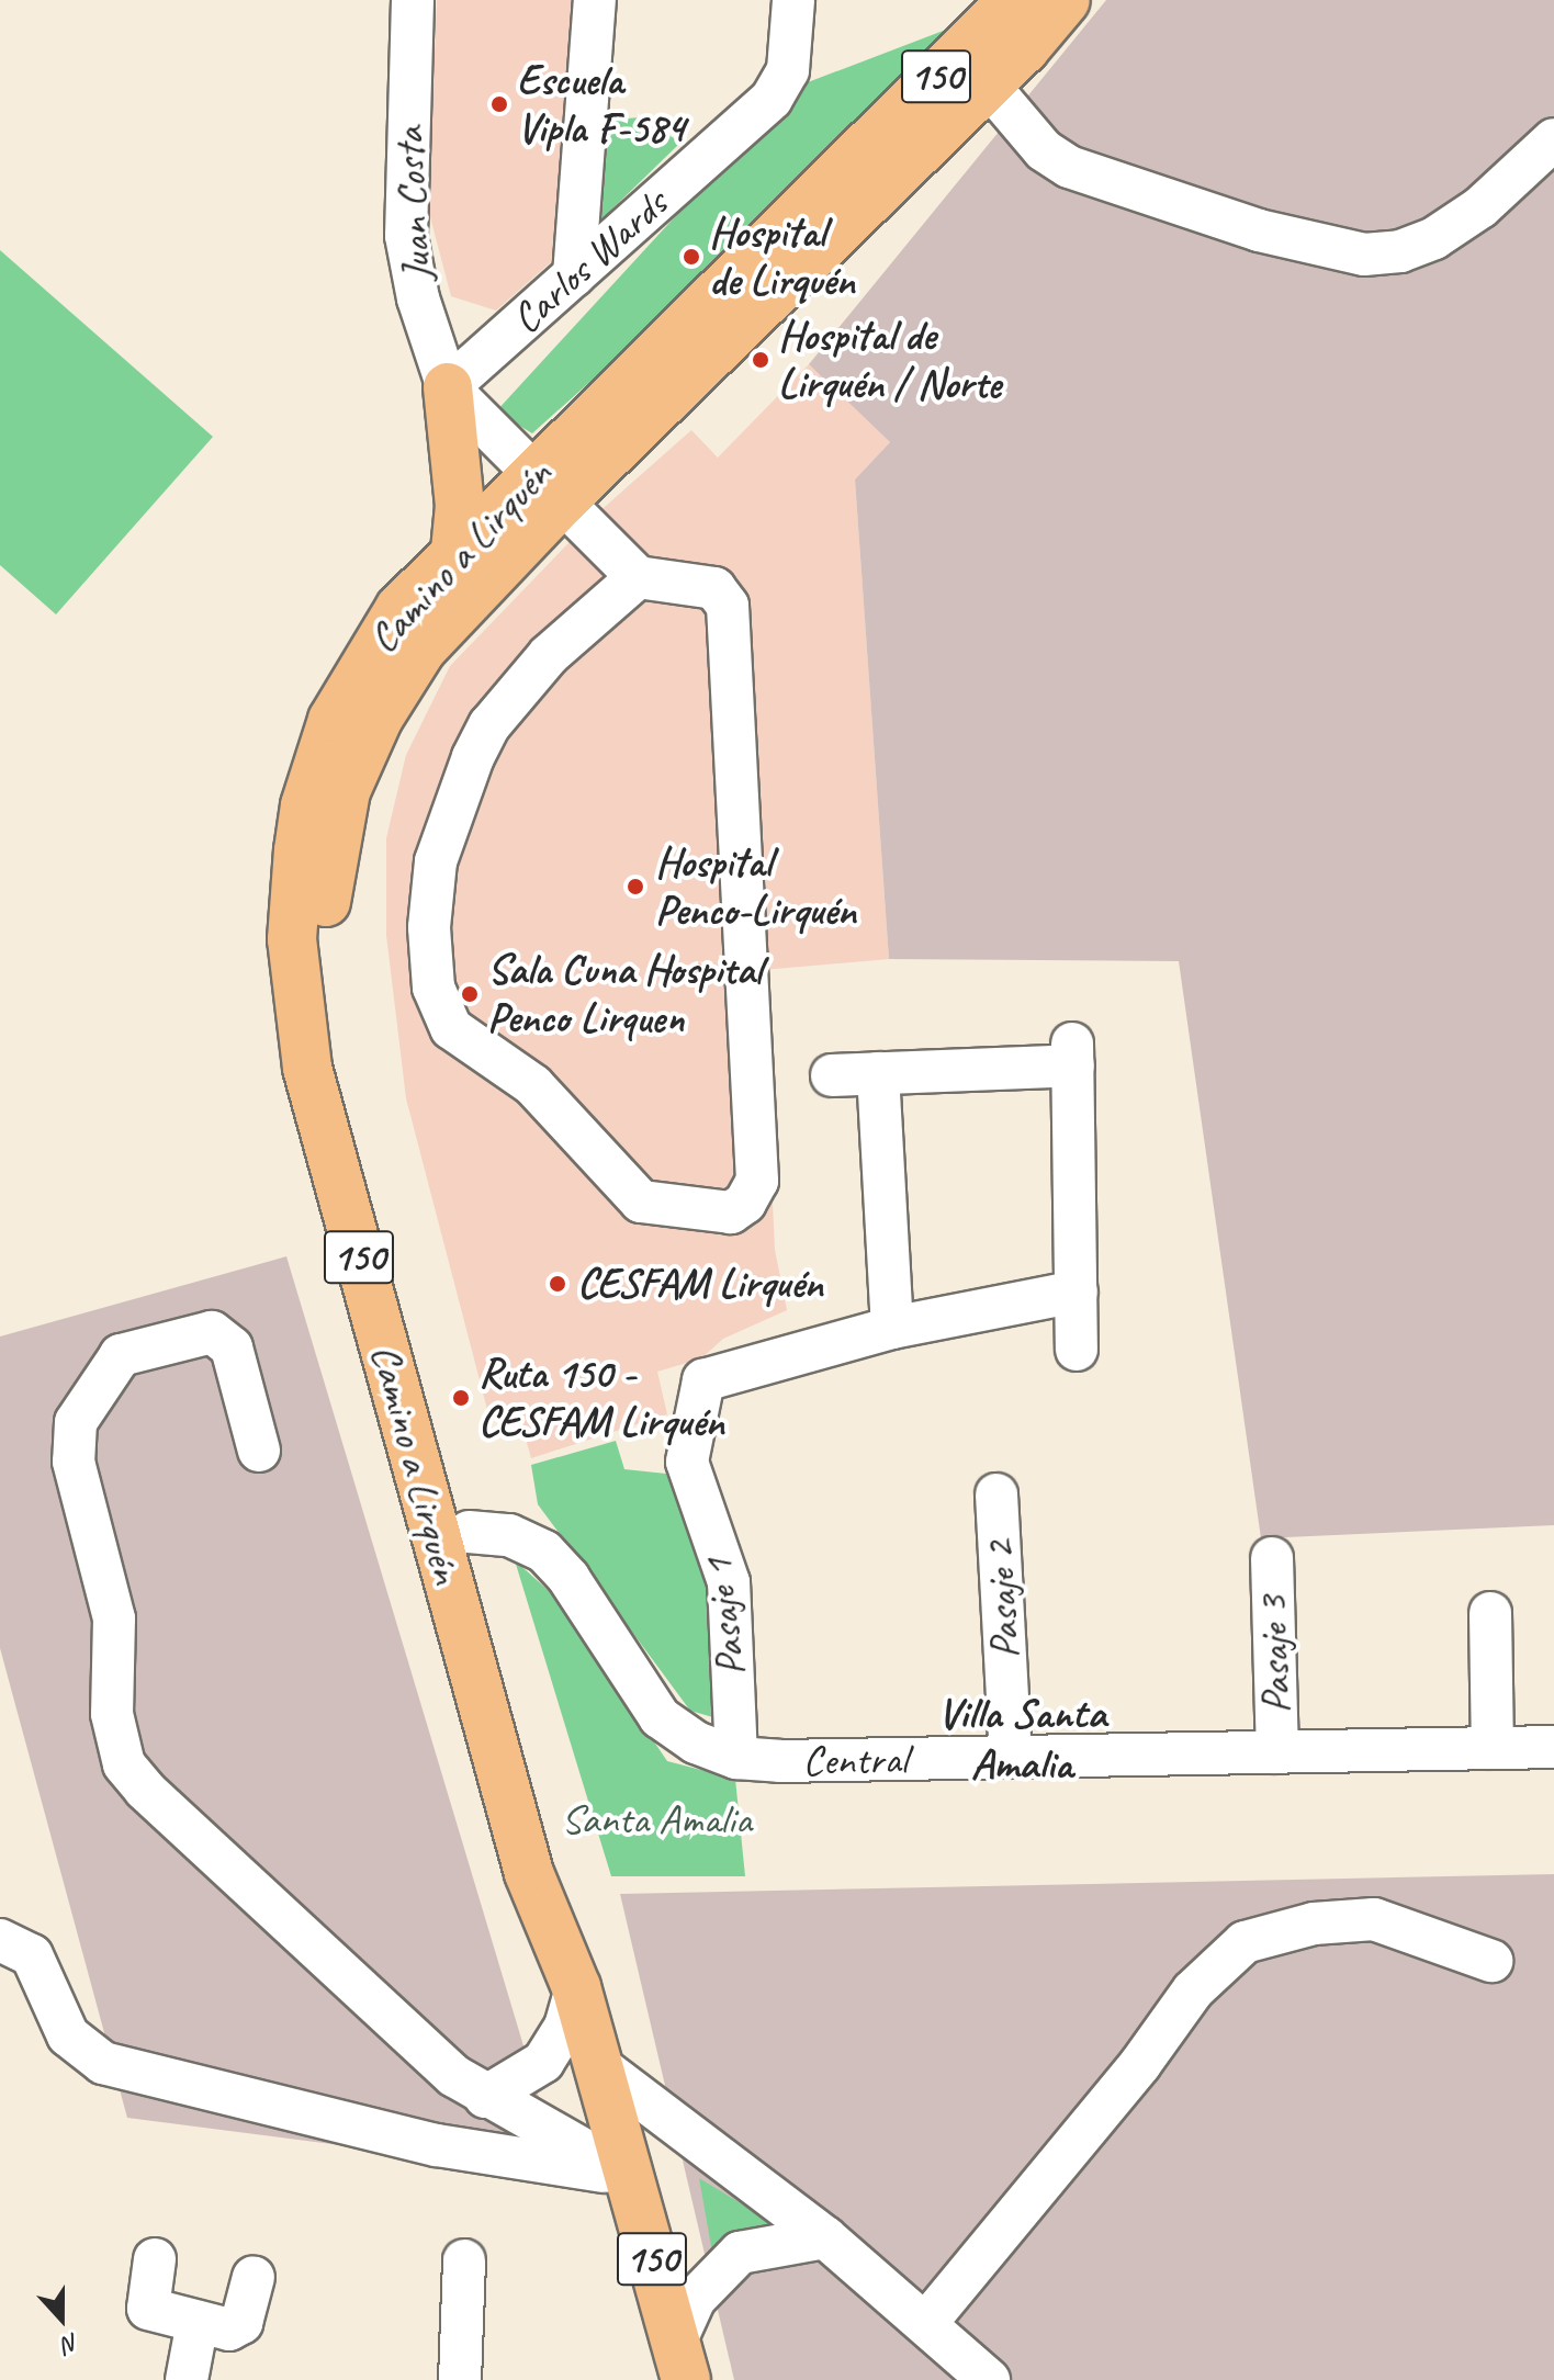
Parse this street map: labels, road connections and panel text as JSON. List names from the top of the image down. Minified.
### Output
{"streets":{"main road":["150","Camino a Lirquén"],"street":["Juan Costa","Carlos Wards","Pasaje 2","Pasaje 1","Pasaje 3","Central"]},"crossings":[["Juan Costa","Carlos Wards"],["Juan Costa","Camino a Lirquén"],["Camino a Lirquén","Central"],["Pasaje 2","Central"],["Pasaje 1","Central"],["Pasaje 3","Central"]],"districts":["Villa Santa Amalia"],"parks":["Santa Amalia"],"places":["Escuela Vipla F-584","Hospital de Lirquén","Hospital de Lirquén / Norte","Hospital Penco-Lirquén","Sala Cuna Hospital Penco Lirquen","CESFAM Lirquén","Ruta 150 - CESFAM Lirquén"],"north":"bottom"}
